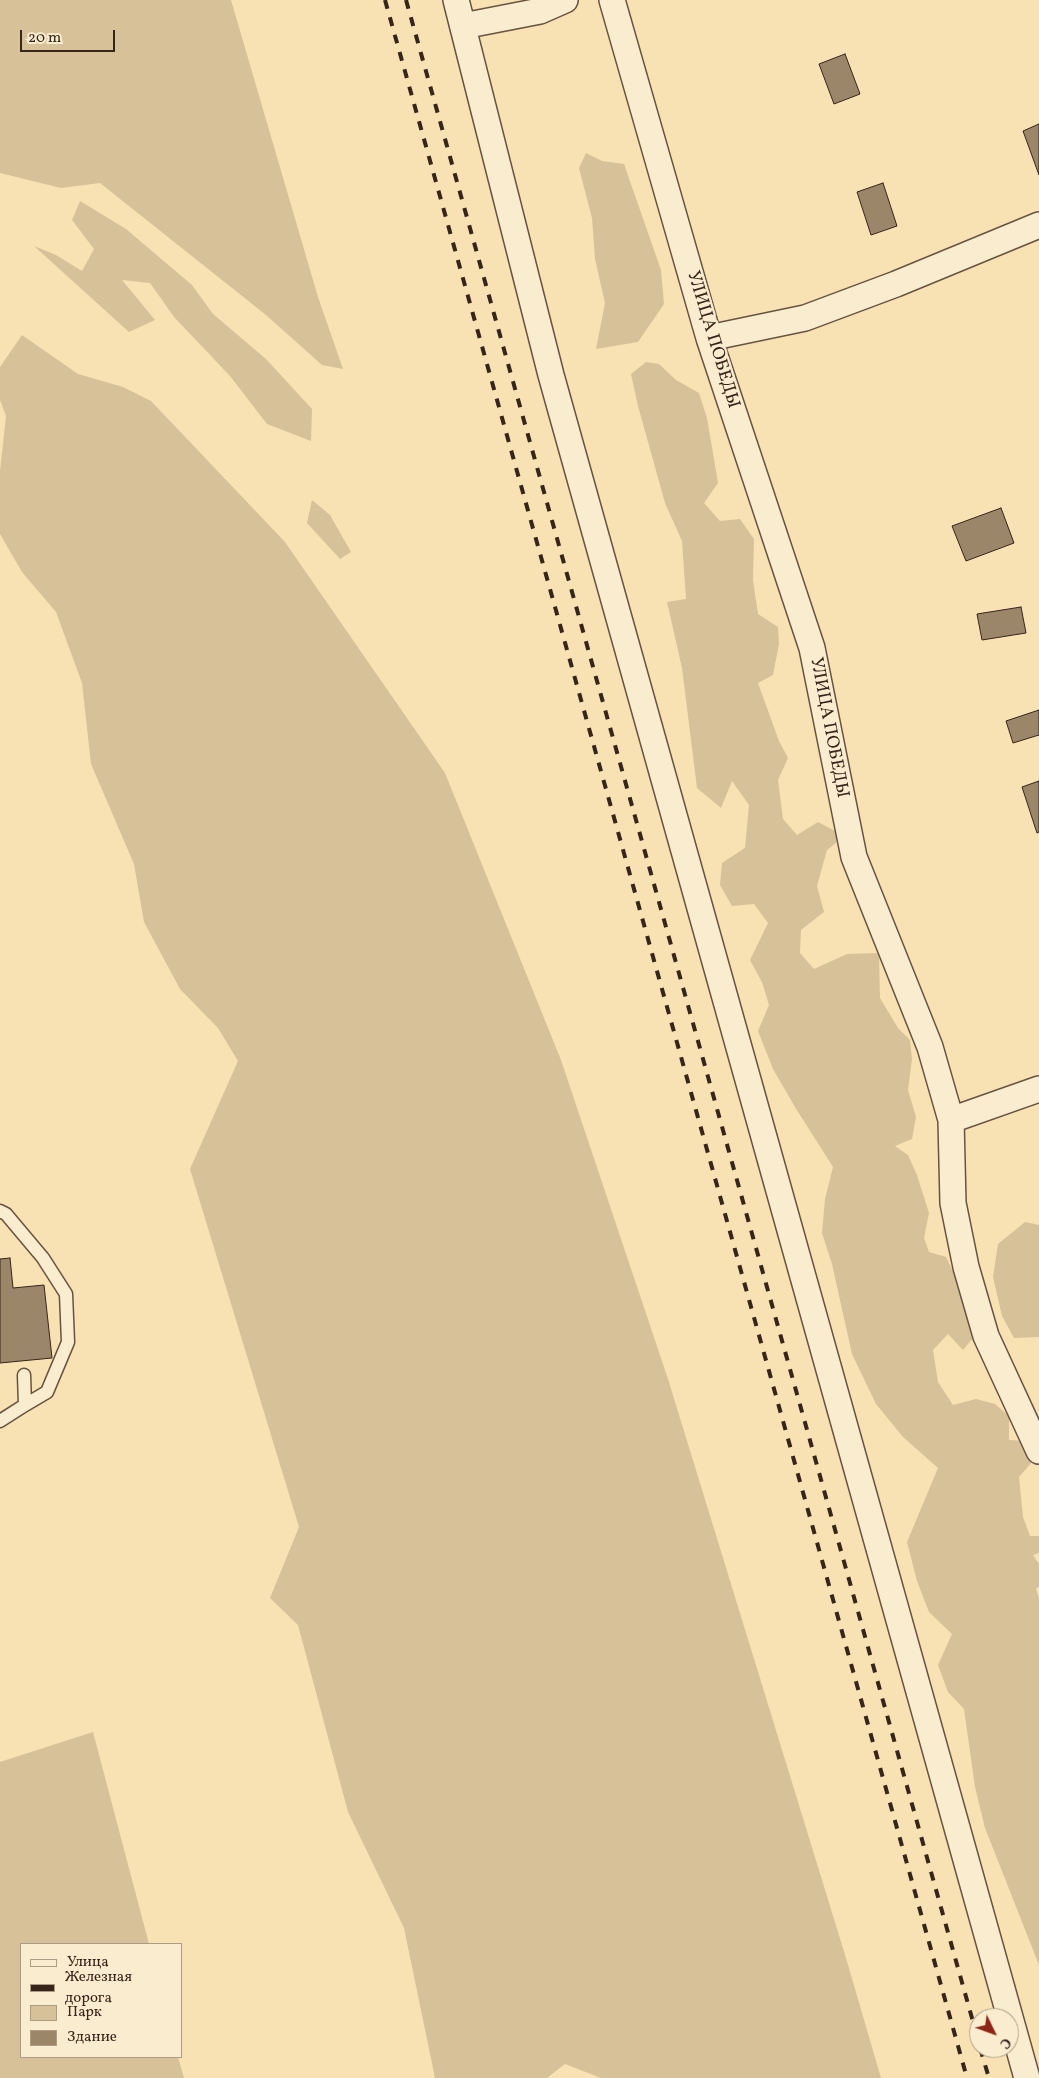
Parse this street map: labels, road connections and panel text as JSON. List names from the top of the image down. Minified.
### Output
{"streets":{"street":["УЛИЦА ПОБЕДЫ"]},"legend":["Улица","Железная дорога","Парк","Здание"],"scale_bar":"20 m","north":"bottom right"}
